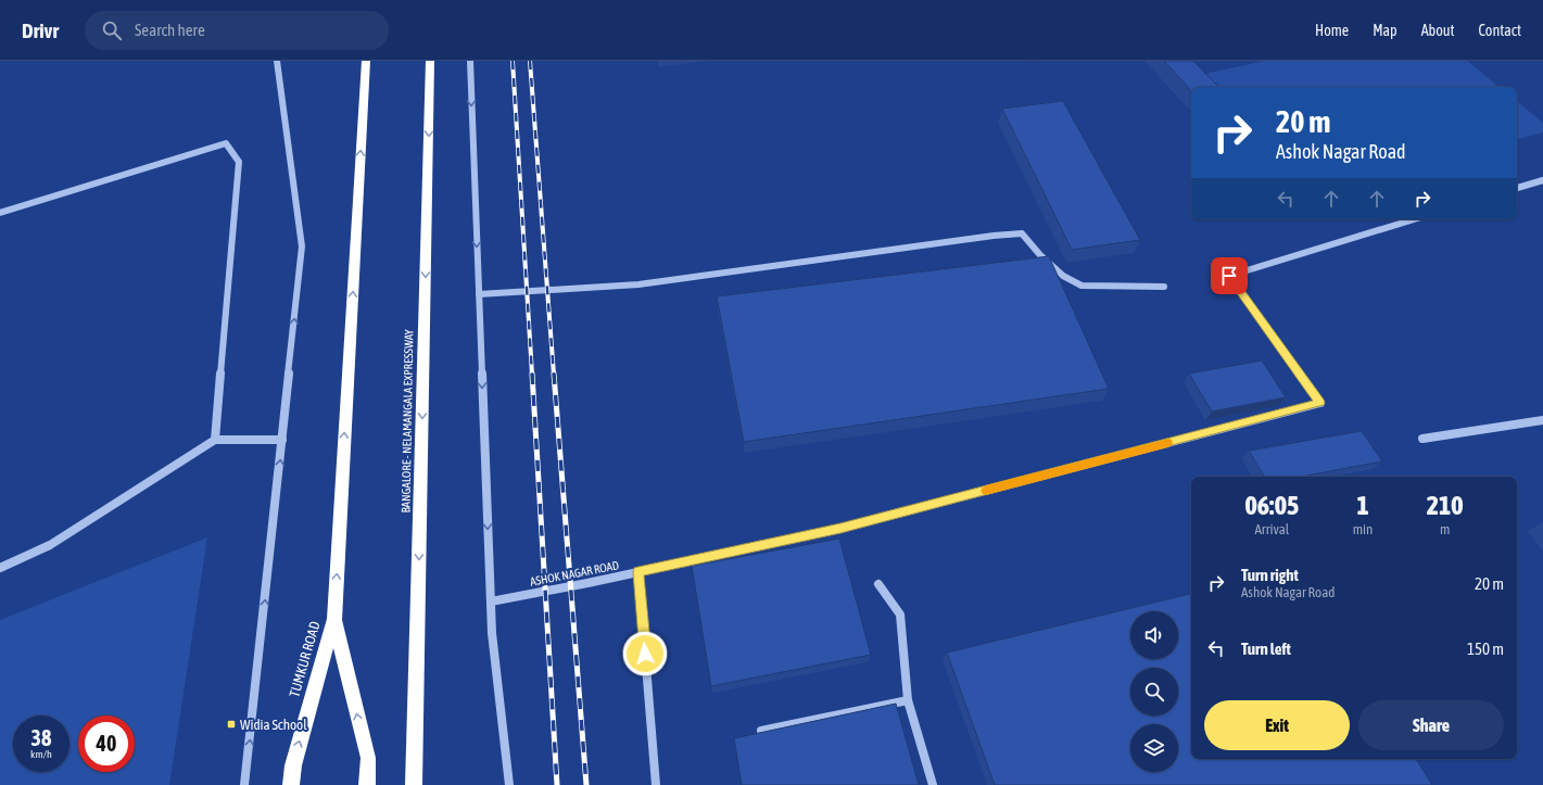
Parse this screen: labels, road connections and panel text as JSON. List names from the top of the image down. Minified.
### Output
{"streets":{"highway":["BANGALORE - NELAMANGALA EXPRESSWAY","TUMKUR ROAD"],"street":["ASHOK NAGAR ROAD"]},"one_way":["TUMKUR ROAD"],"places":{"transit":["Widia School"]},"page":{"header":"Drivr","search":"Search here","nav":["Home","Map","About","Contact"],"turn":["20 m","Ashok Nagar Road"],"eta":["06:05","Arrival","1","min","210","m"],"list":[{"name":"Turn right","note":"Ashok Nagar Road","value":"20 m"},{"name":"Turn left","value":"150 m"}],"buttons":["Exit","Share"],"speed":"38 km/h","limit":"40"}}
